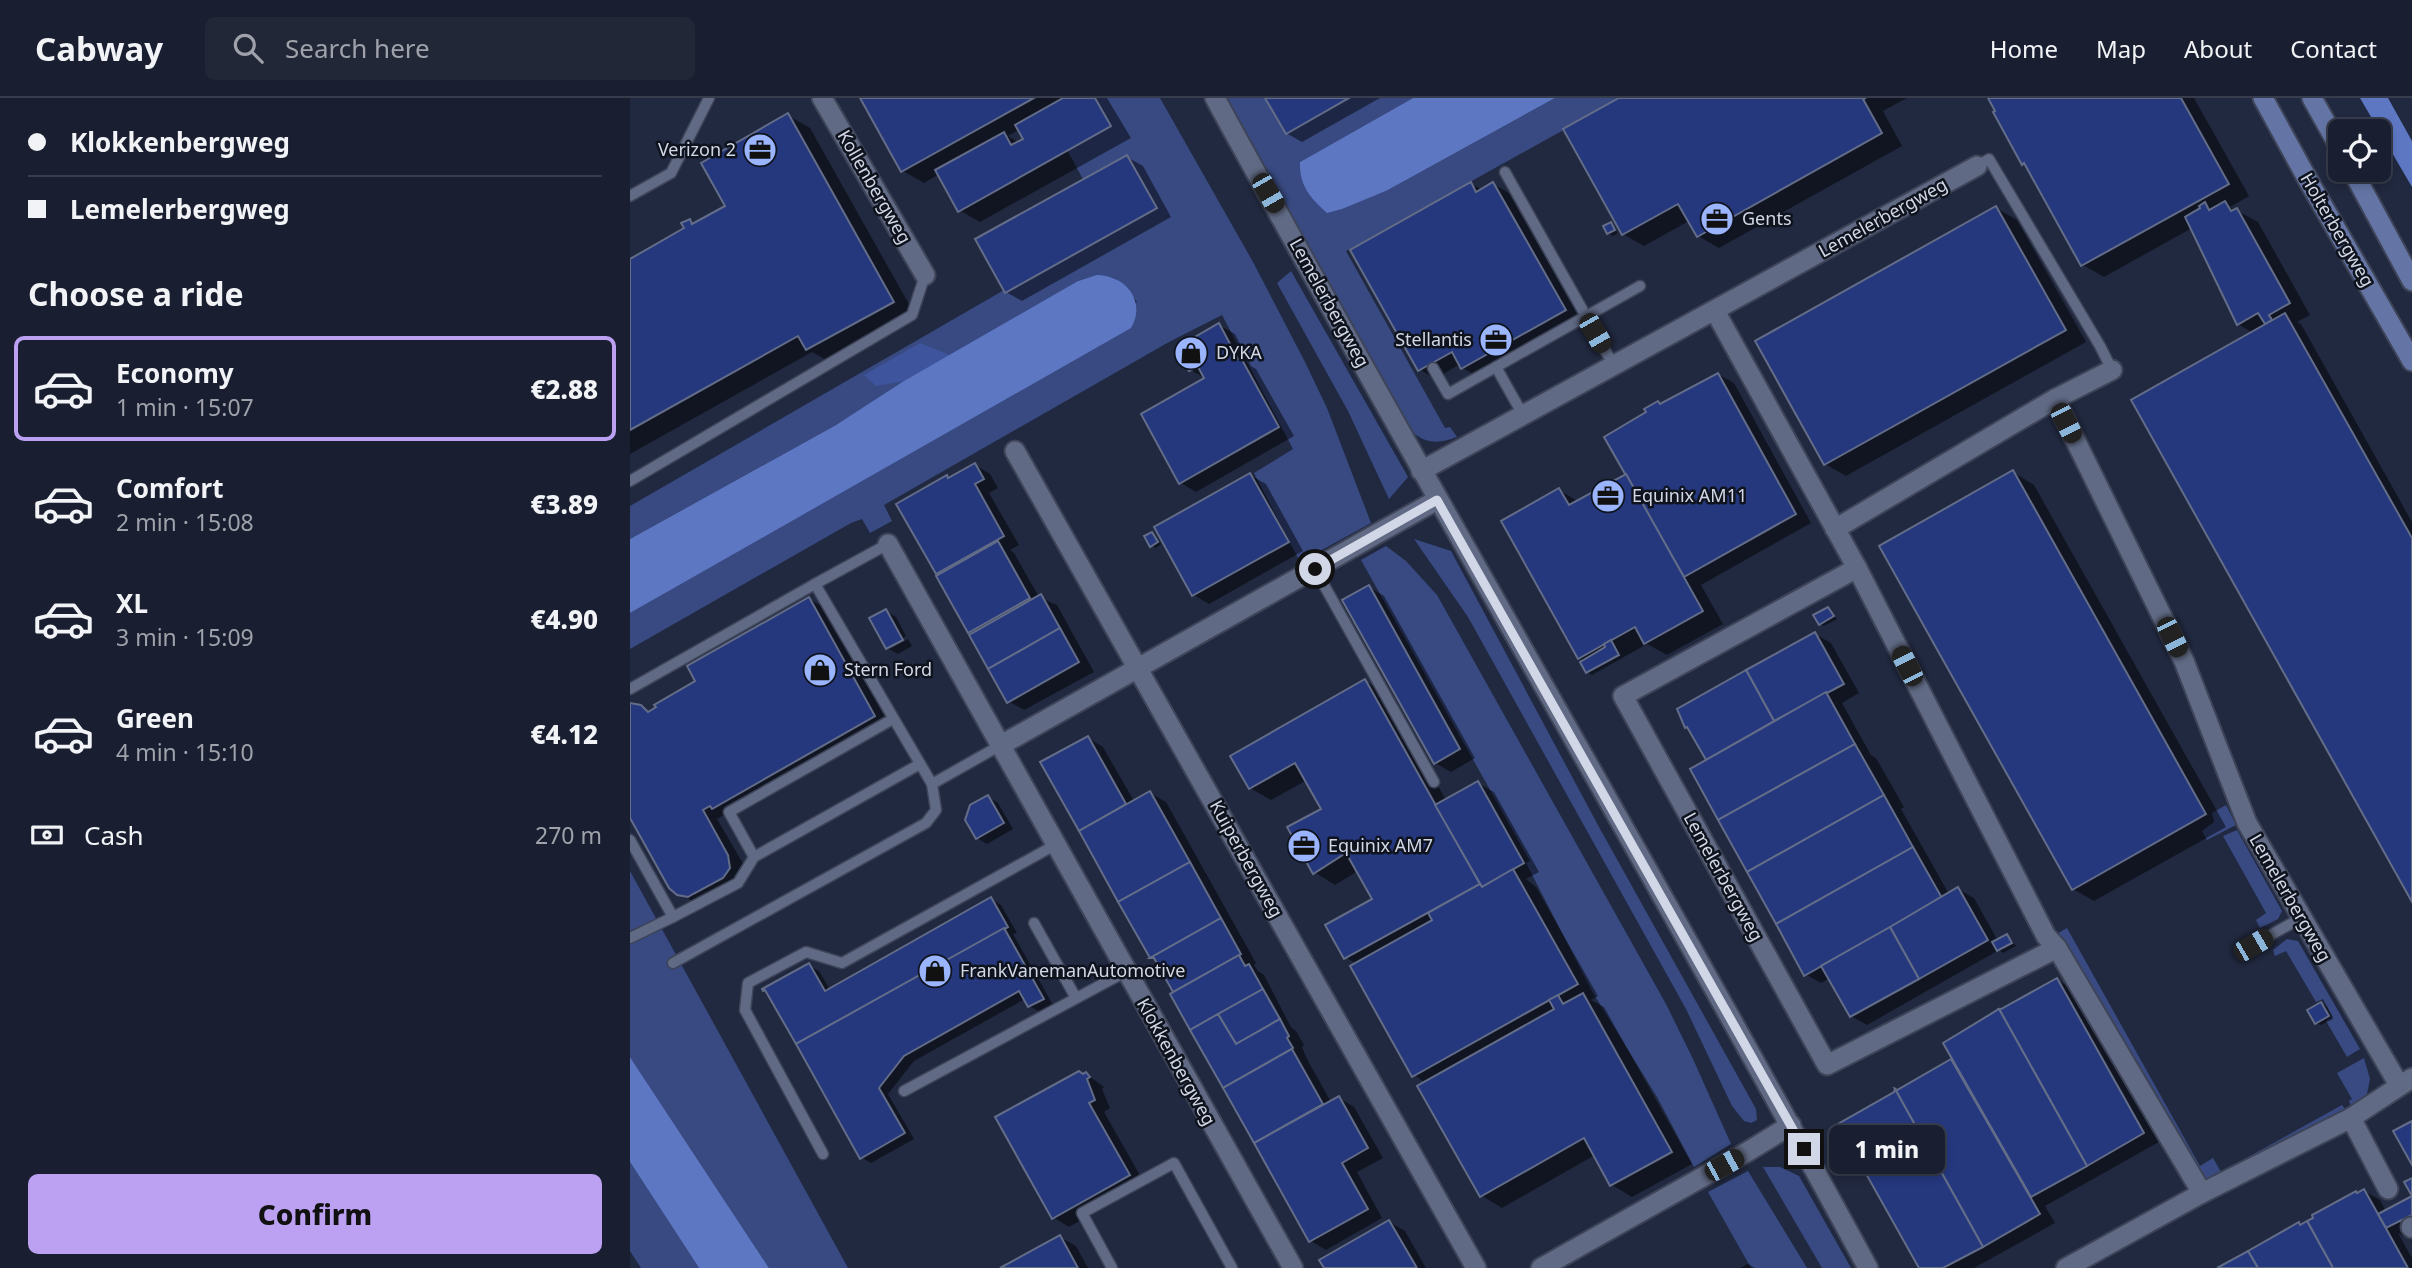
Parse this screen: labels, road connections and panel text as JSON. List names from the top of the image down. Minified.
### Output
{"streets":{"main road":["Holterbergweg"],"street":["Kollenbergweg","Lemelerbergweg","Kuiperbergweg","Klokkenbergweg"]},"places":{"office":["Verizon 2","Gents","Stellantis","Equinix AM11","Equinix AM7"],"shop":["DYKA","Stern Ford","FrankVanemanAutomotive"]},"page":{"header":"Cabway","search":"Search here","nav":["Home","Map","About","Contact"],"banner":["Klokkenbergweg","Lemelerbergweg"],"heading":"Choose a ride","list":[{"name":"Economy","note":"1 min · 15:07","value":"€2.88"},{"name":"Comfort","note":"2 min · 15:08","value":"€3.89"},{"name":"XL","note":"3 min · 15:09","value":"€4.90"},{"name":"Green","note":"4 min · 15:10","value":"€4.12"}],"pay":["Cash","270 m"],"bubble":"1 min","buttons":"Confirm"}}
